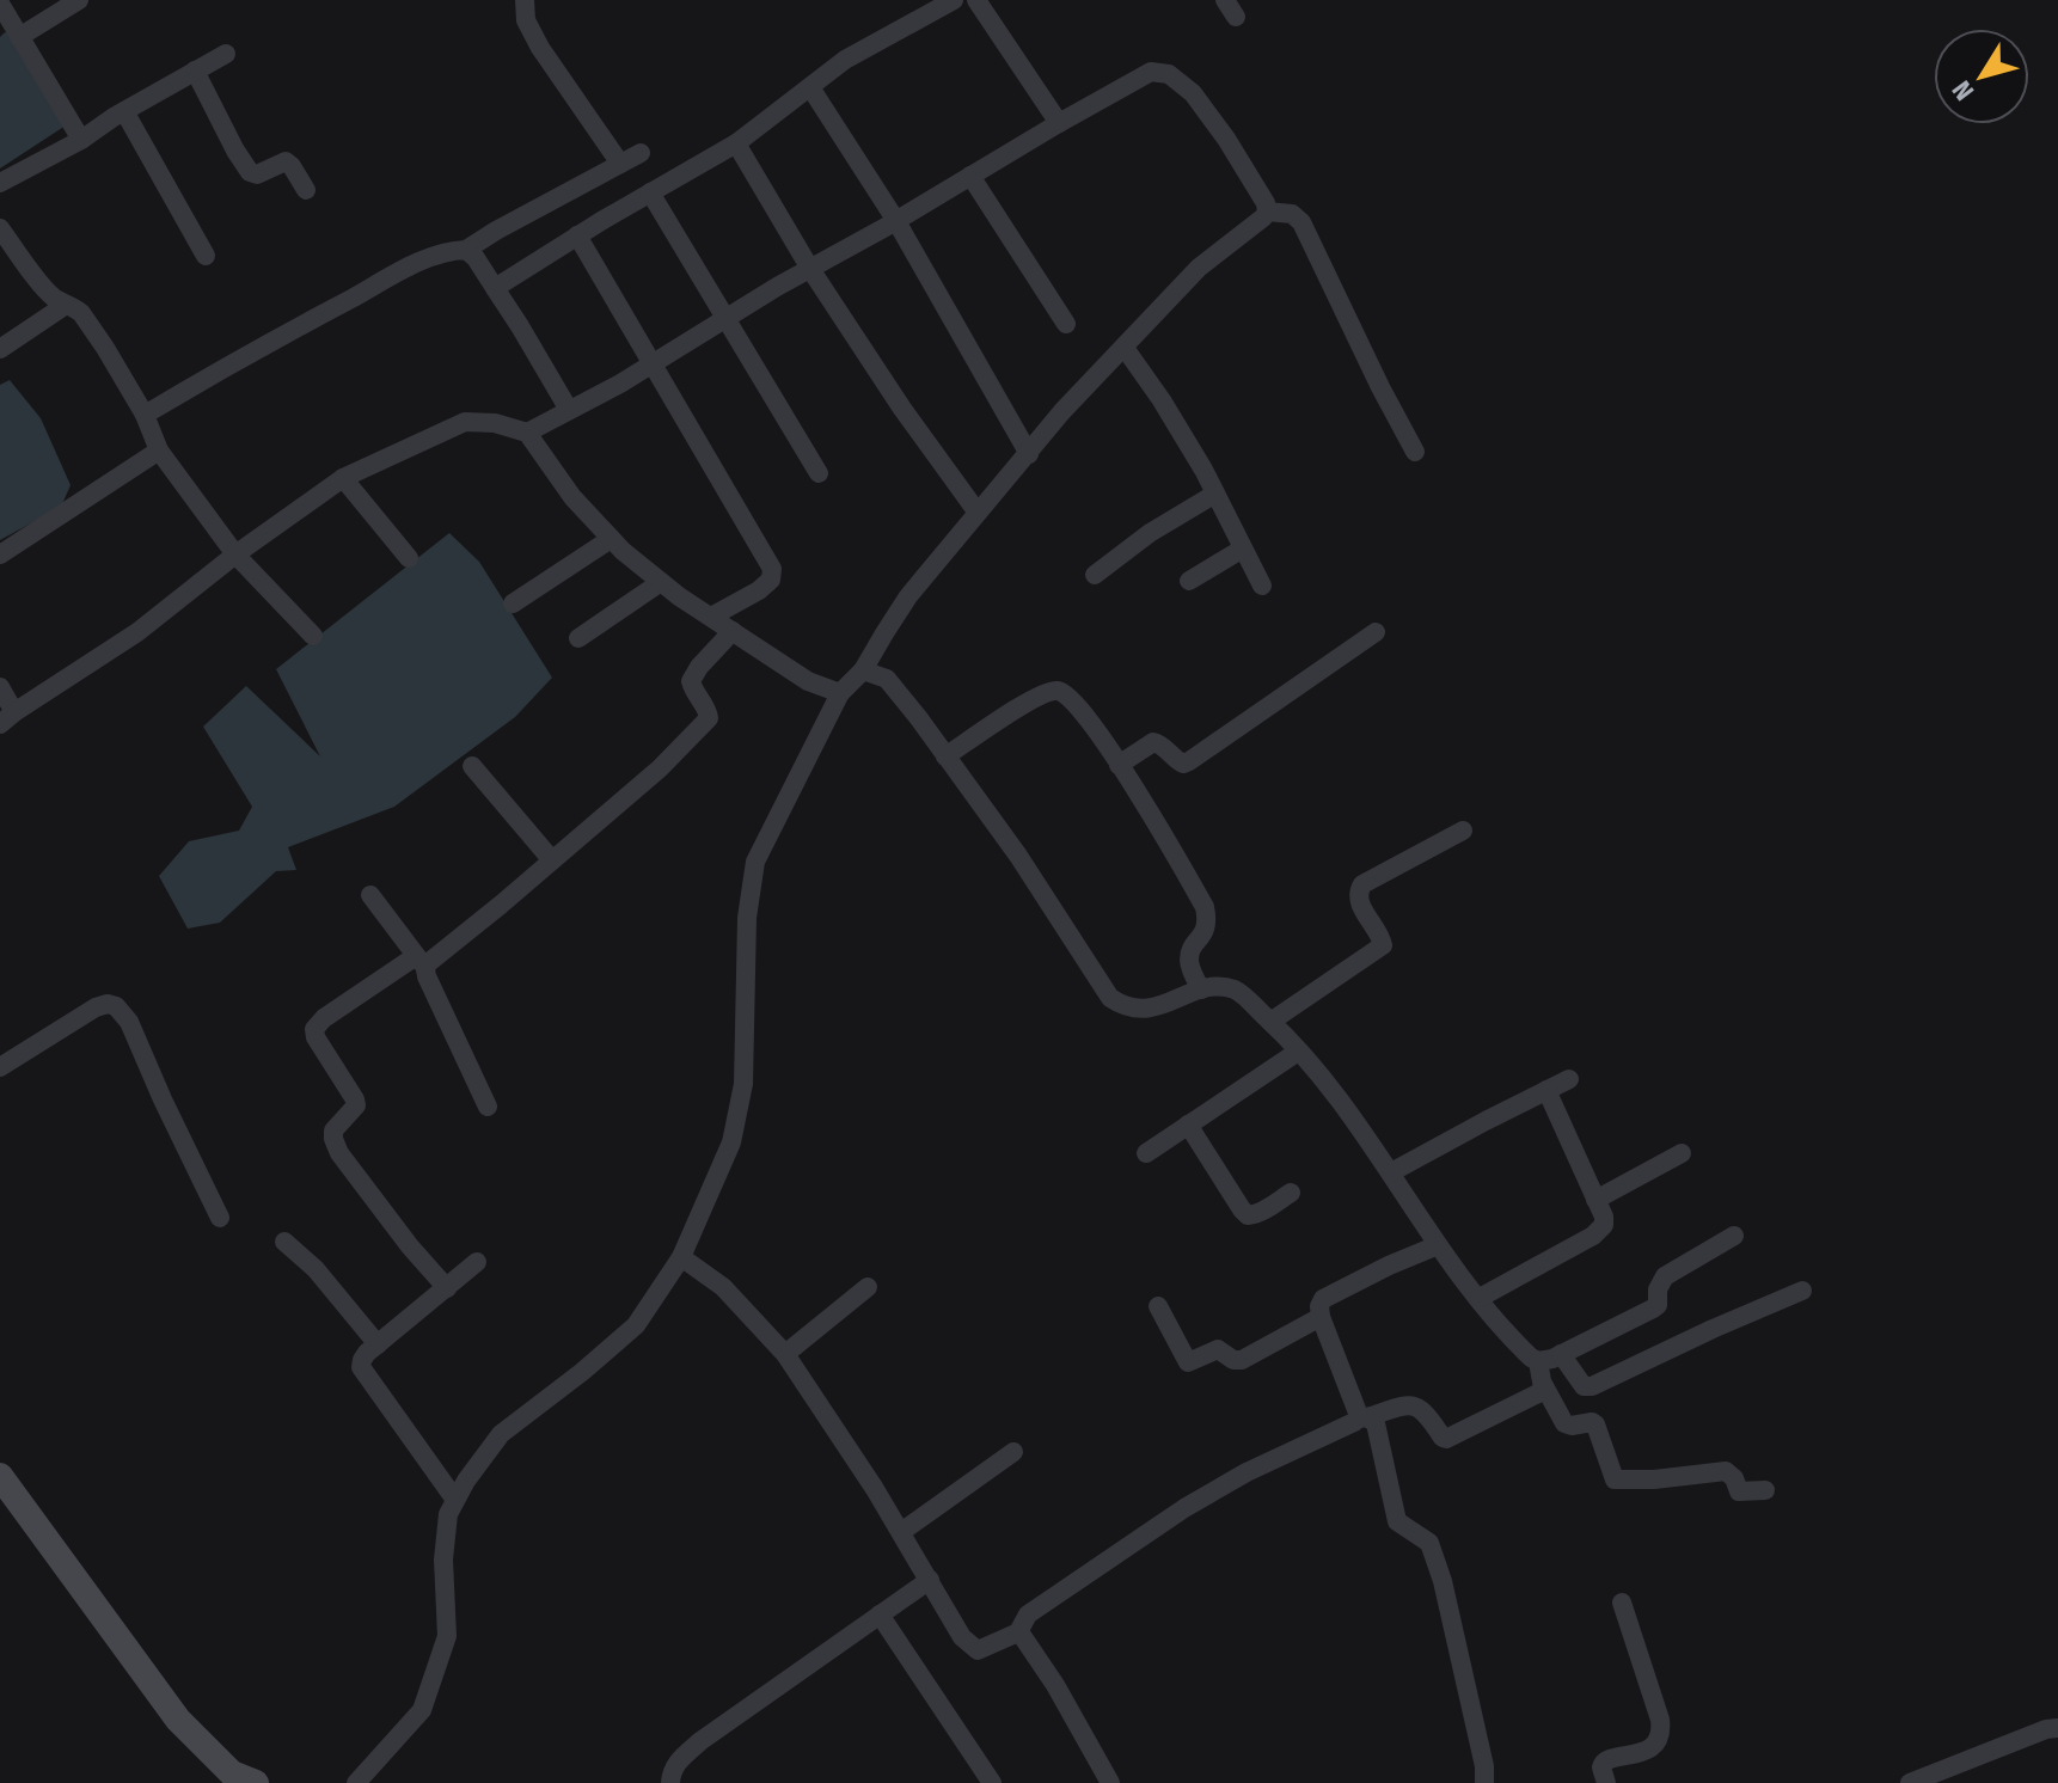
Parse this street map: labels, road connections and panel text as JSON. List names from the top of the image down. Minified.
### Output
{"north":"bottom left"}
